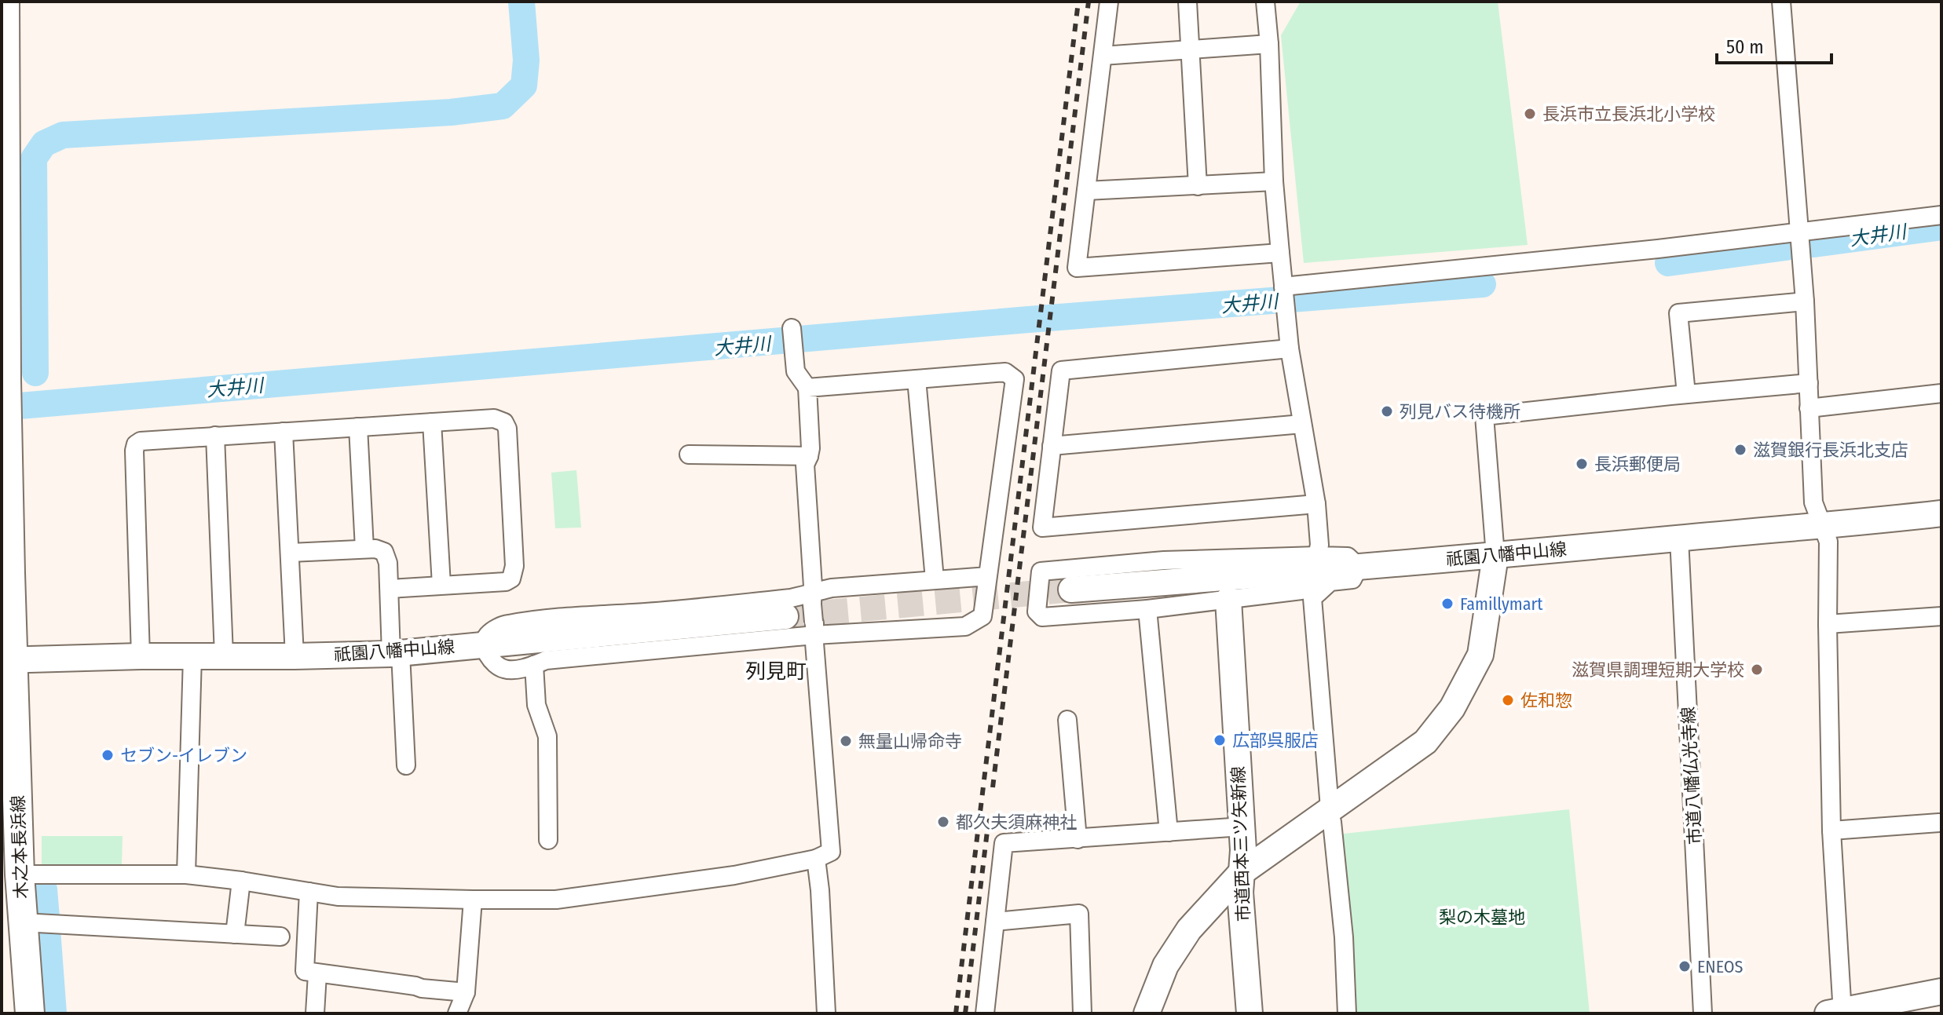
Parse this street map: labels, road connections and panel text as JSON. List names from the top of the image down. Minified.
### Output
{"streets":{"main road":["祇園八幡中山線","市道西本三ツ矢新線","木之本長浜線"],"street":["市道八幡仏光寺線"]},"crossings":[["祇園八幡中山線","市道八幡仏光寺線"],["祇園八幡中山線","木之本長浜線"]],"districts":["列見町"],"water":["大井川"],"parks":["梨の木墓地"],"places":["長浜市立長浜北小学校","列見バス待機所","滋賀銀行長浜北支店","長浜郵便局","Famillymart","滋賀県調理短期大学校","佐和惣","広部呉服店","無量山帰命寺","セブン-イレブン","都久夫須麻神社","ENEOS"],"scale_bar":"50 m"}
